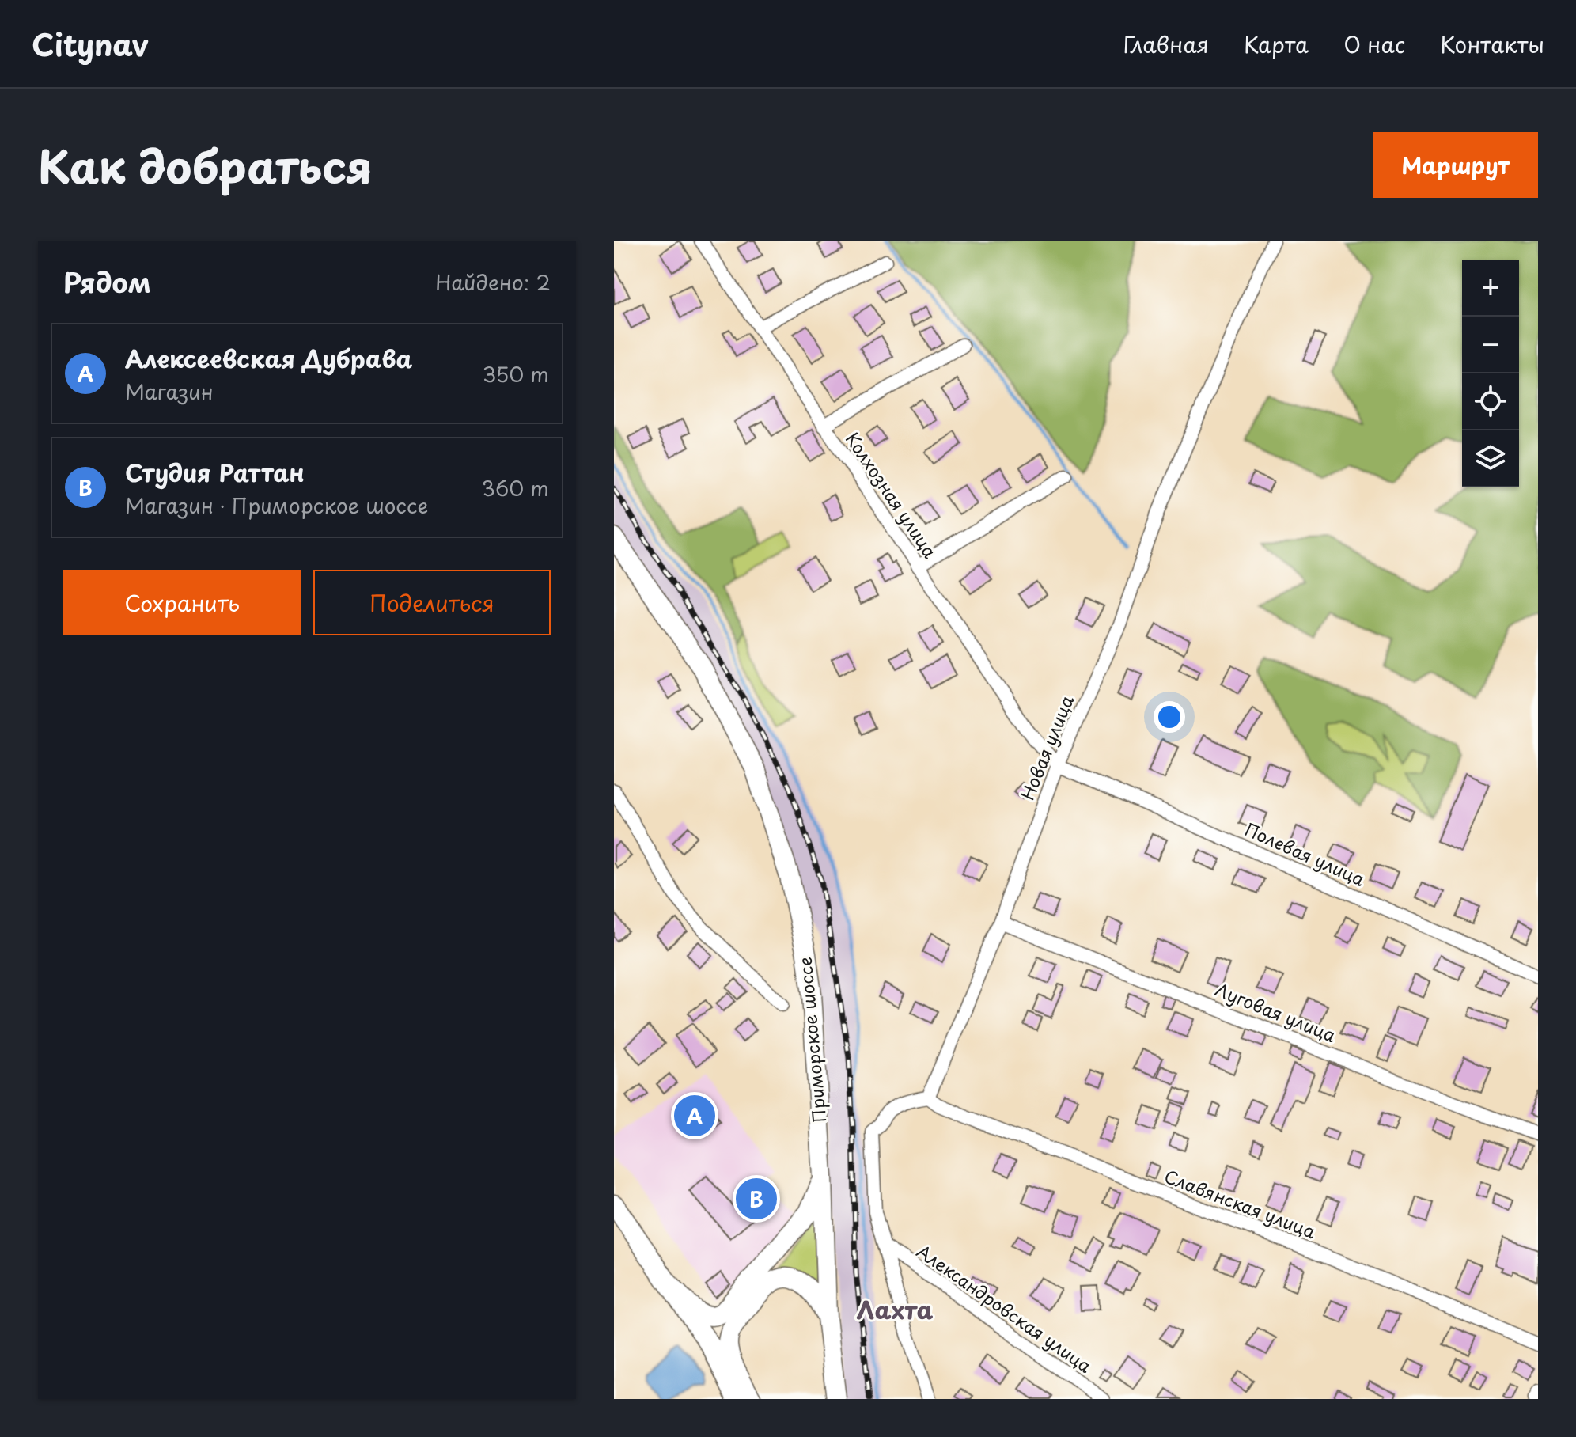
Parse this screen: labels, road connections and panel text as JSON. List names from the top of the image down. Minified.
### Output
{"streets":{"main road":["Приморское шоссе"],"street":["Колхозная улица","Новая улица","Полевая улица","Луговая улица","Славянская улица","Александровская улица"]},"crossings":[["Колхозная улица","Новая улица"],["Колхозная улица","Полевая улица"],["Новая улица","Полевая улица"],["Новая улица","Луговая улица"],["Новая улица","Славянская улица"]],"districts":["Лахта"],"page":{"header":"Citynav","nav":["Главная","Карта","О нас","Контакты"],"title":"Как добраться","buttons":["Маршрут",["Сохранить","Поделиться"]],"heading":["Рядом","Найдено: 2"],"map_buttons":["+","−"],"list":[{"mark":"A","name":"Алексеевская Дубрава","note":"Магазин","value":"350 m"},{"mark":"B","name":"Студия Раттан","note":"Магазин · Приморское шоссе","value":"360 m"}],"pins":["A","B"]}}
